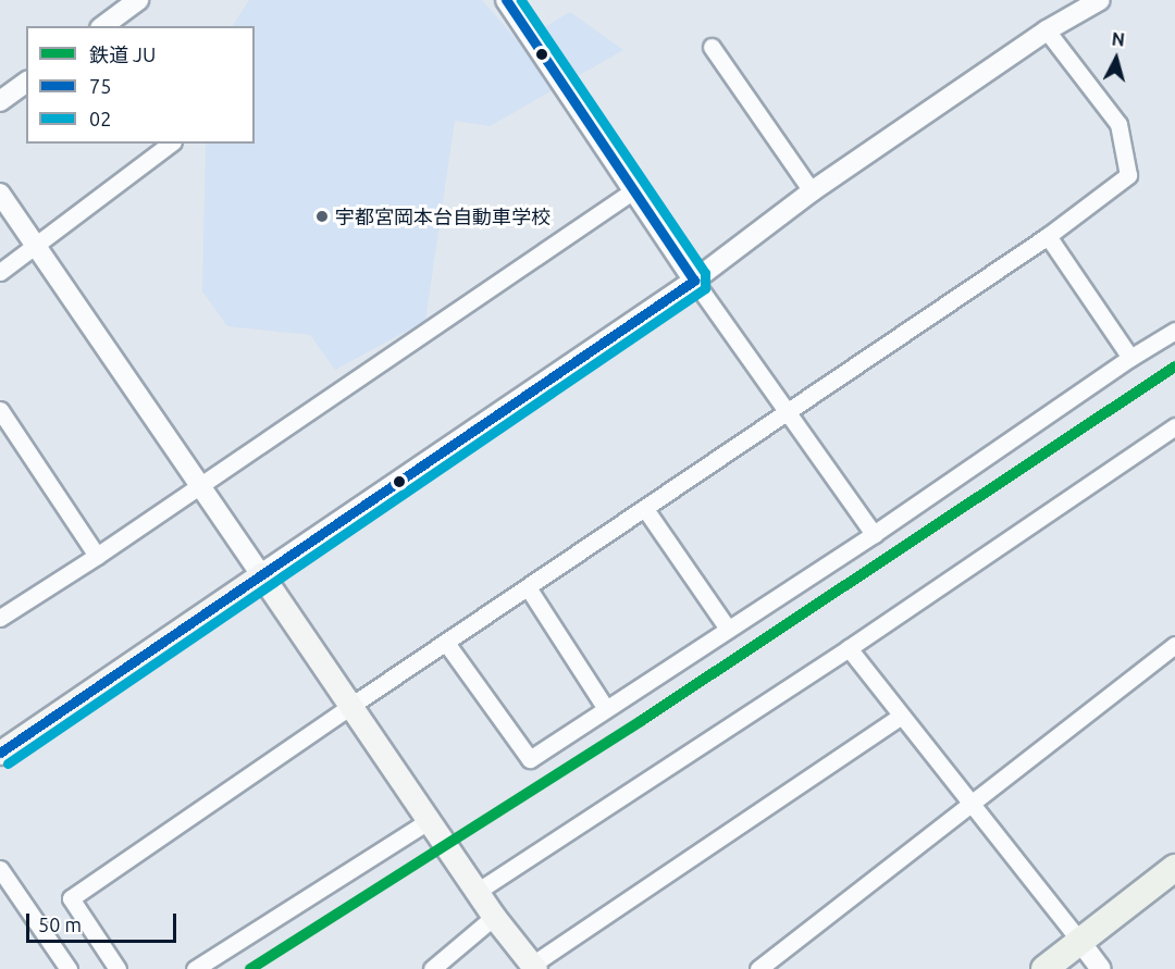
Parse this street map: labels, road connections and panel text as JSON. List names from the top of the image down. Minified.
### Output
{"places":["宇都宮岡本台自動車学校"],"lines":["transit line 75","transit line 02","rail line JU"],"legend":["鉄道 JU","75","02"],"scale_bar":"50 m","north":"top"}
